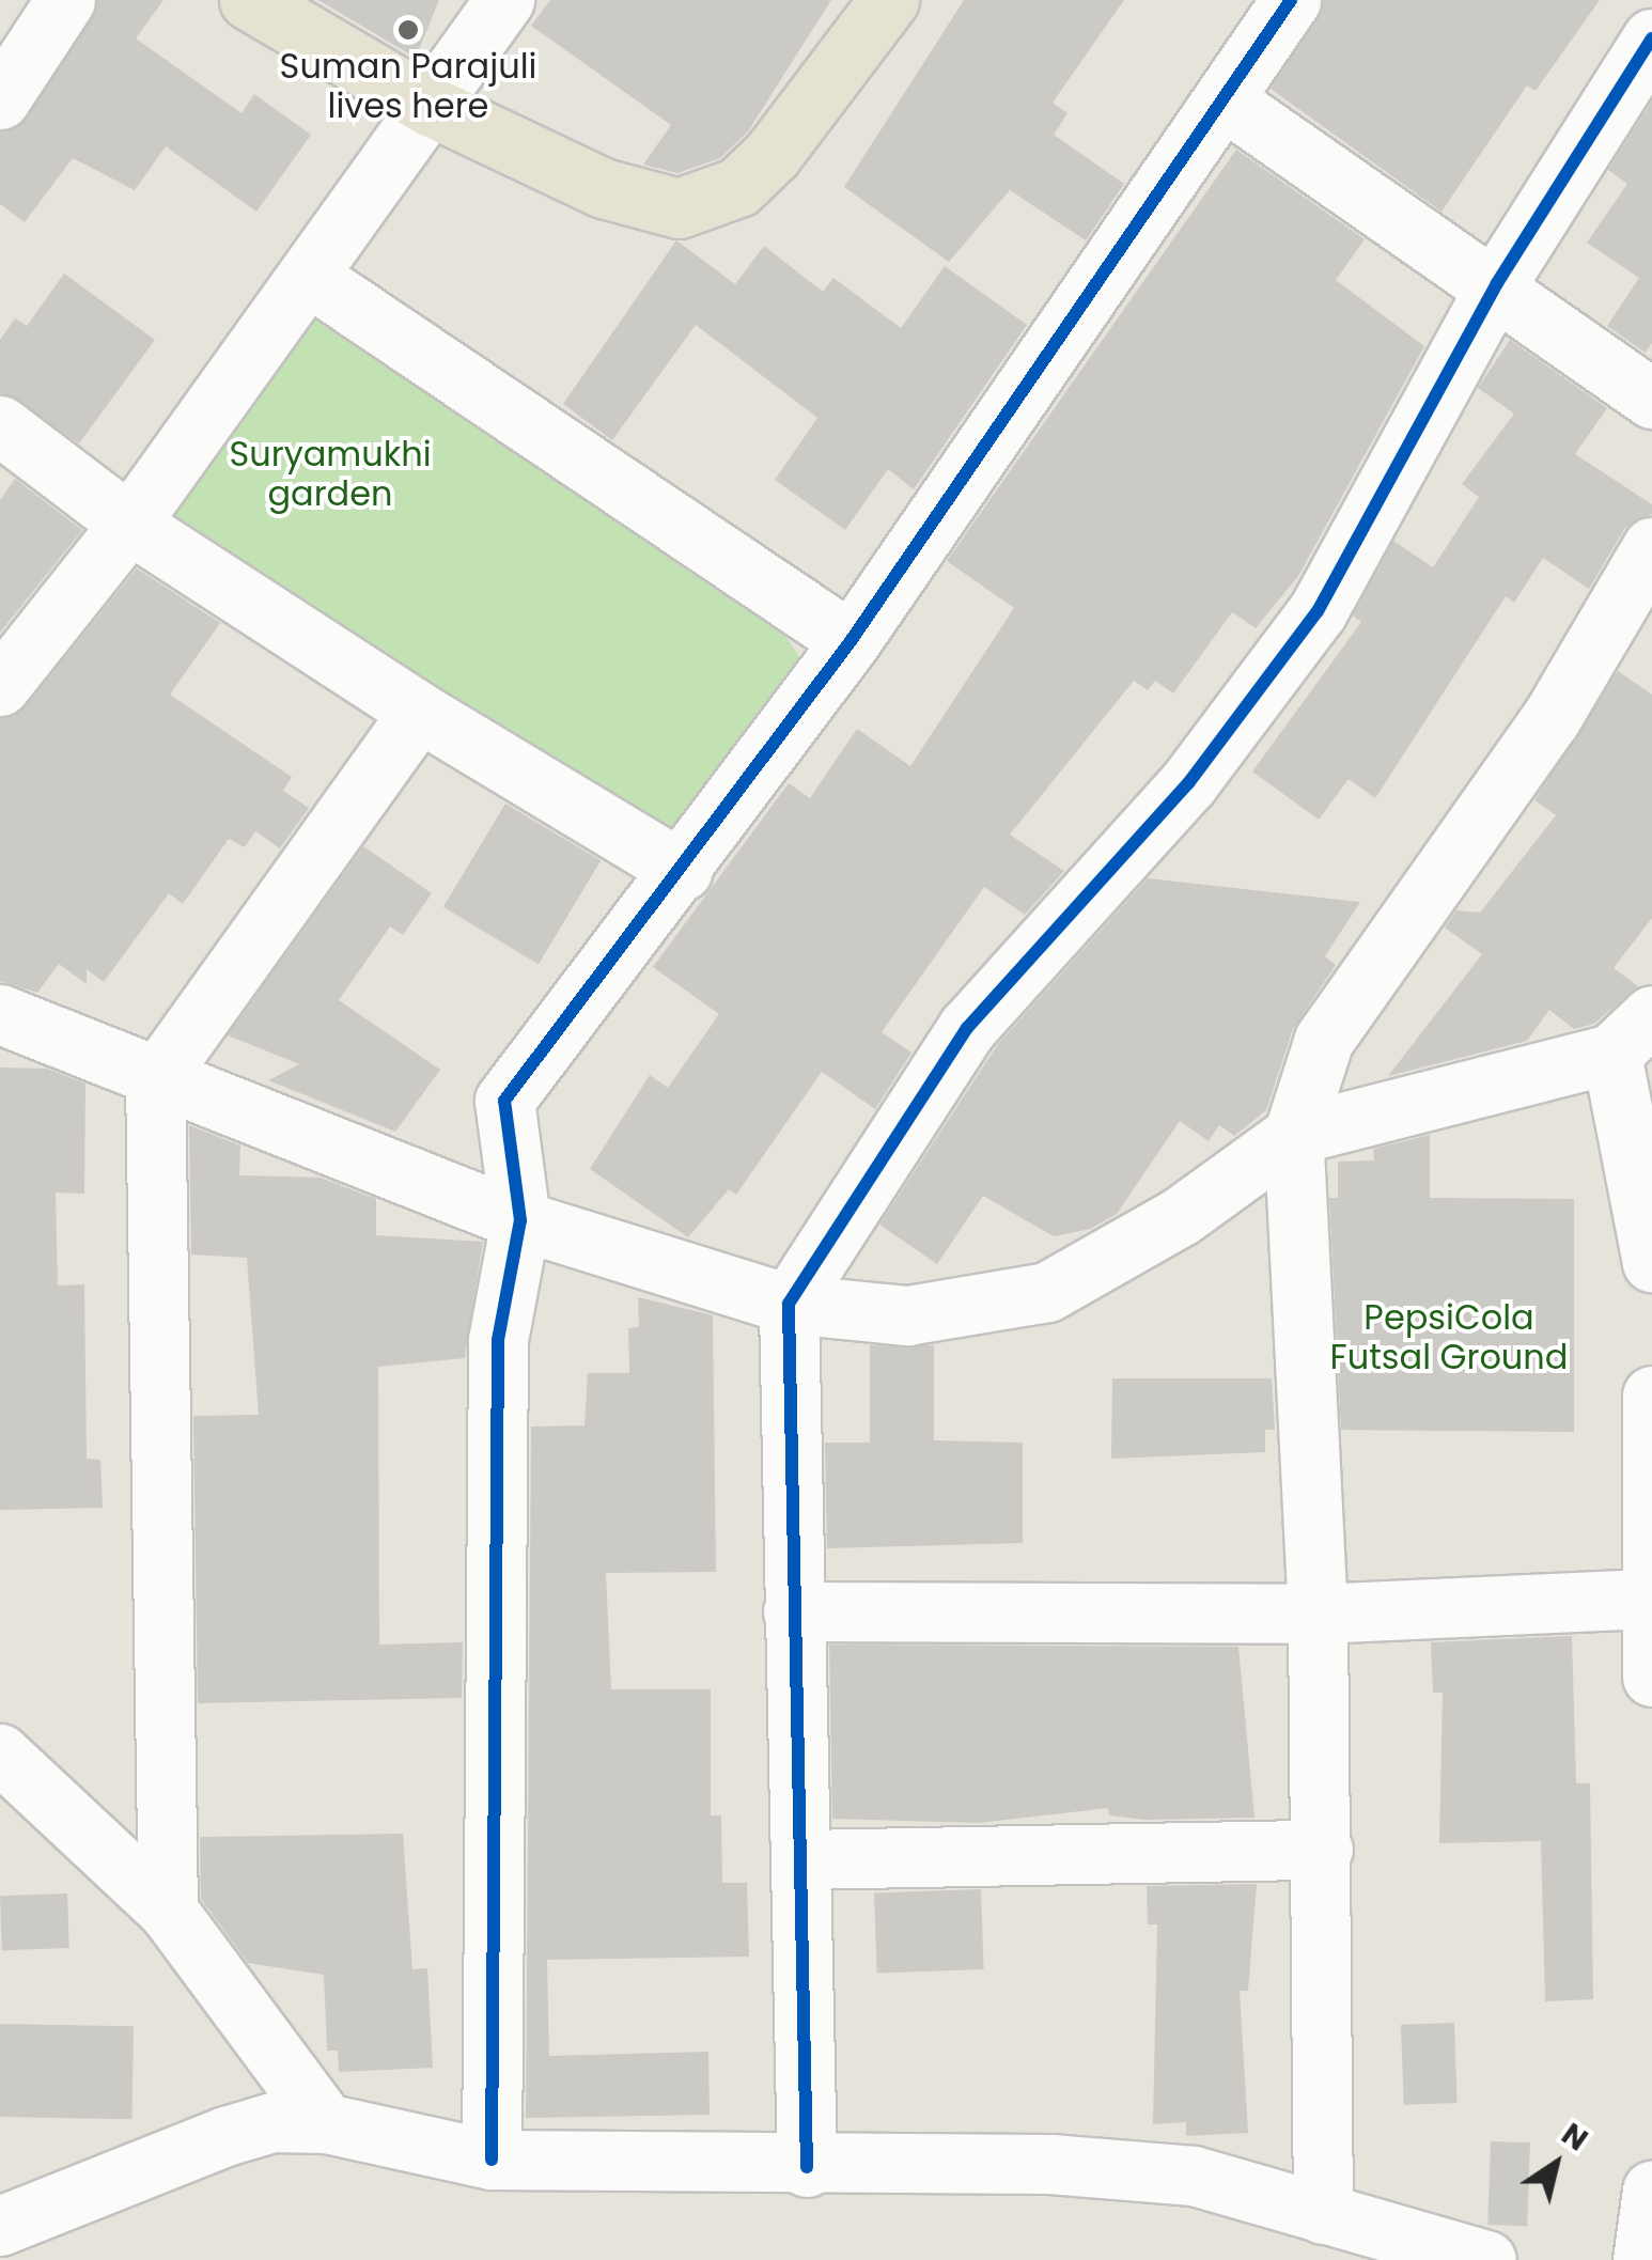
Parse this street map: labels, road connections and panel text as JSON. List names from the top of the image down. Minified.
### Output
{"parks":["Suryamukhi garden","PepsiCola Futsal Ground"],"places":["Suman Parajuli lives here"],"north":"top right"}
